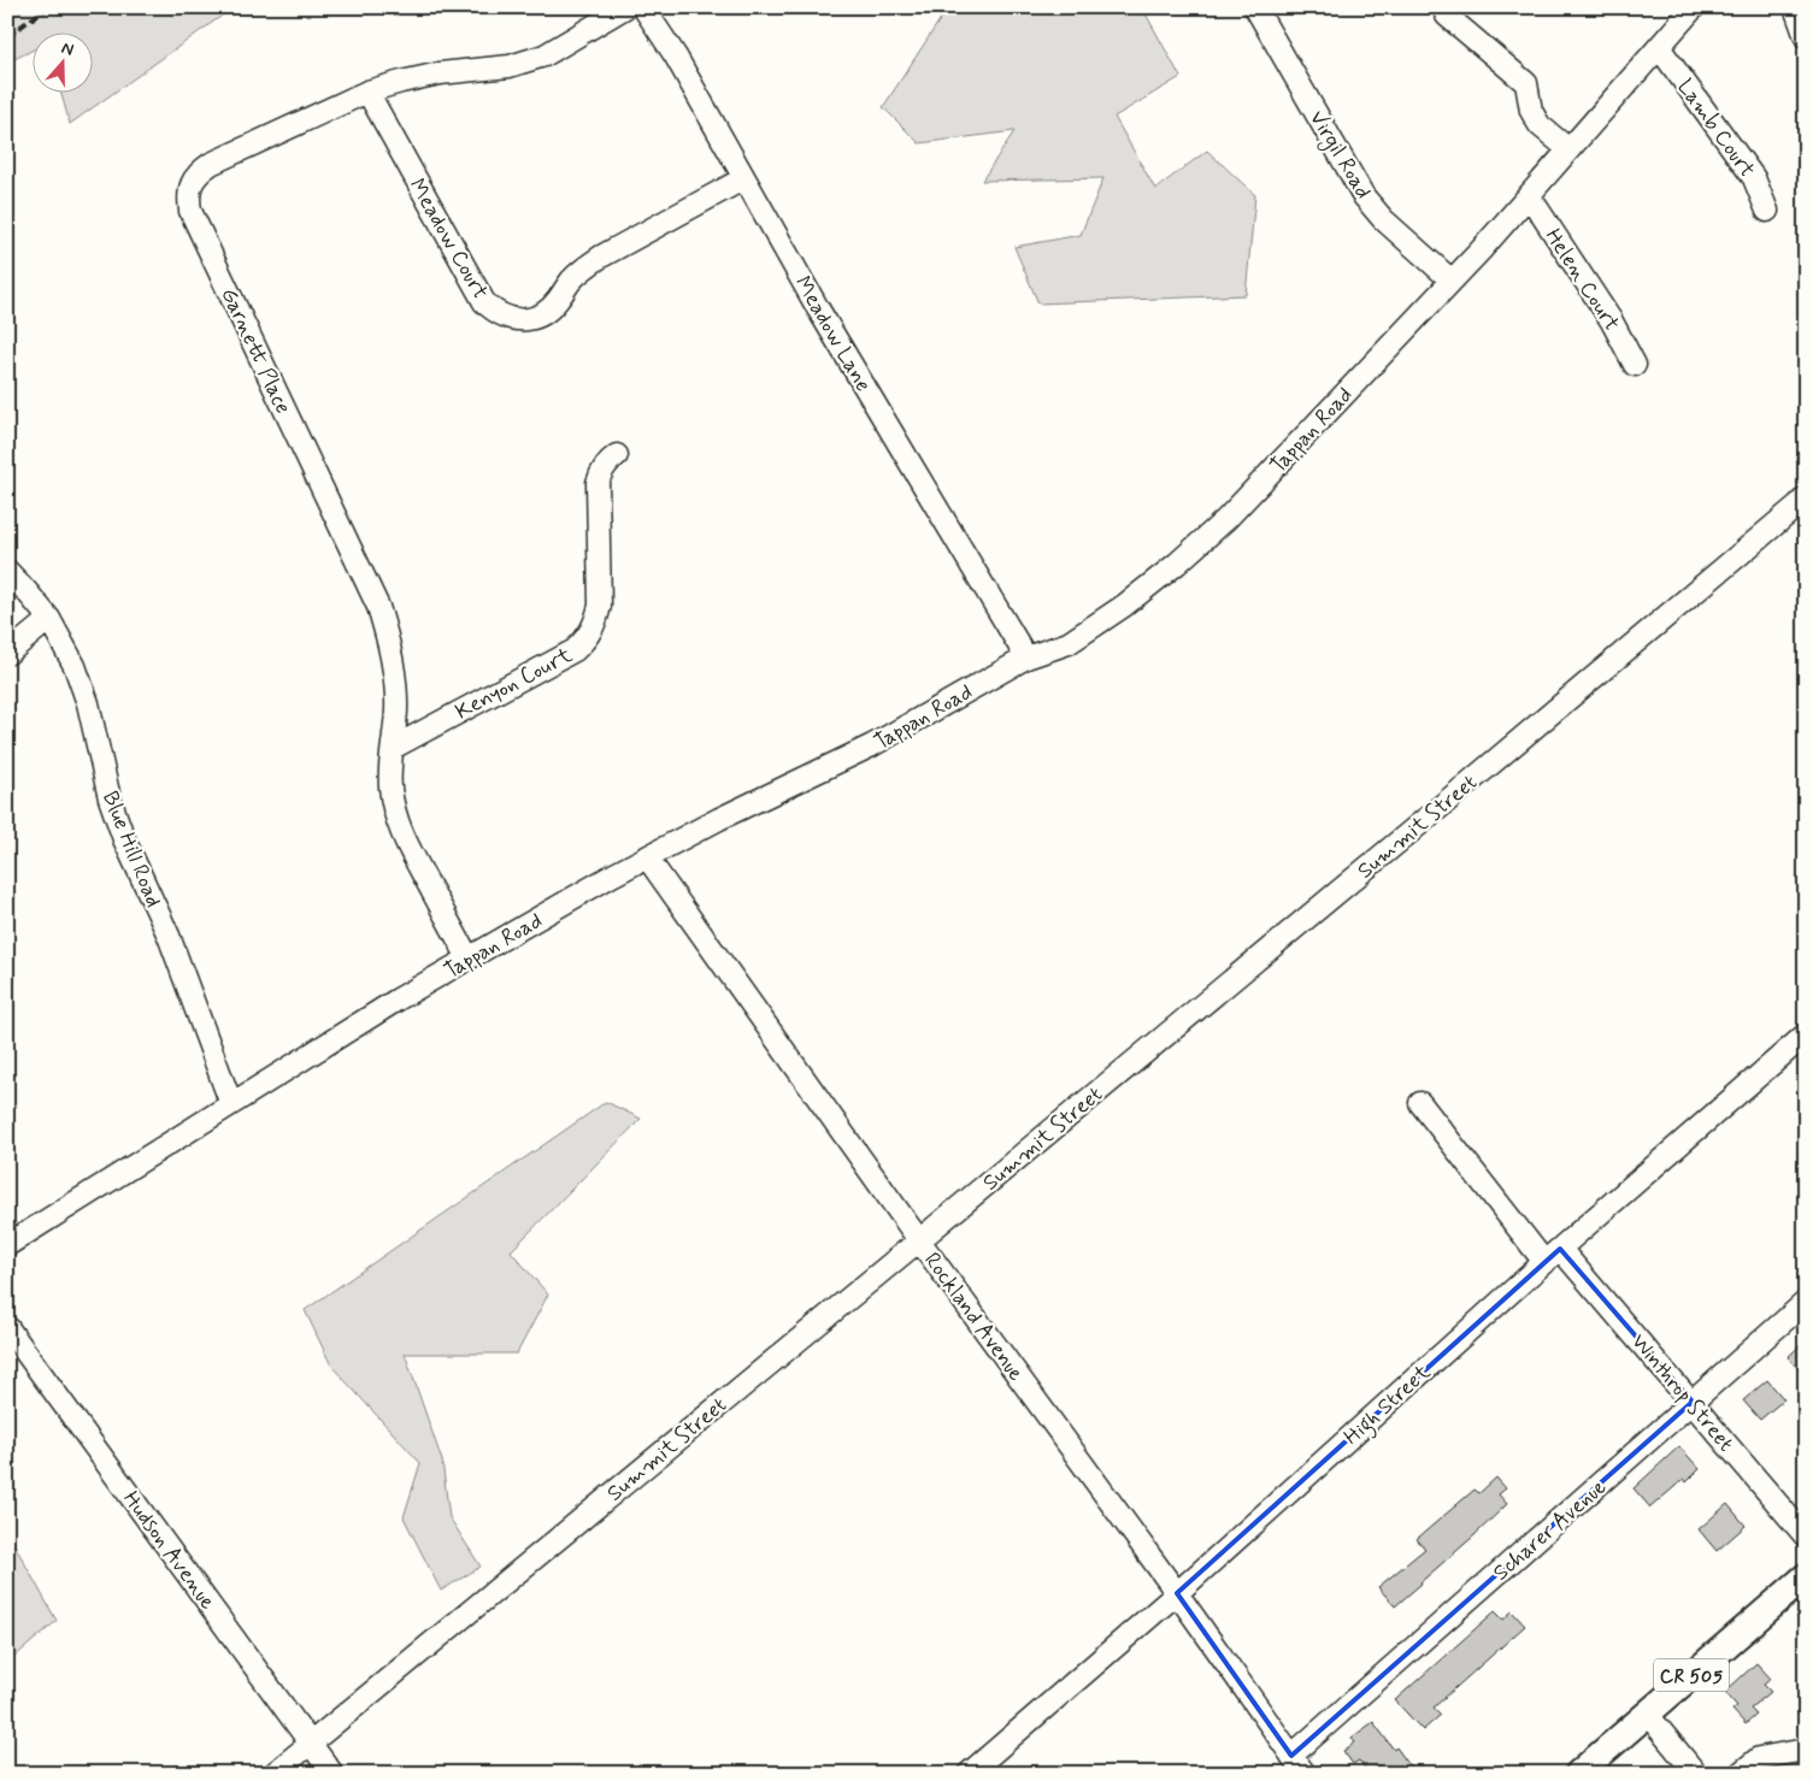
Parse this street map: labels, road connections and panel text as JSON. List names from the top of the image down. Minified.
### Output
{"streets":{"main road":["CR 505"],"street":["Lamb Court","Virgil Road","Meadow Court","Helen Court","Meadow Lane","Garnett Place","Tappan Road","Kenyon Court","Summit Street","Blue Hill Road","Rockland Avenue","Winthrop Street","High Street","Scharer Avenue","Hudson Avenue"]},"crossings":[["Lamb Court","Tappan Road"],["Virgil Road","Tappan Road"],["Meadow Court","Meadow Lane"],["Meadow Court","Garnett Place"],["Helen Court","Tappan Road"],["Meadow Lane","Tappan Road"],["Garnett Place","Tappan Road"],["Garnett Place","Kenyon Court"],["Tappan Road","Blue Hill Road"],["Tappan Road","Rockland Avenue"],["Summit Street","Rockland Avenue"],["Summit Street","Hudson Avenue"],["Rockland Avenue","High Street"],["Rockland Avenue","Scharer Avenue"],["Winthrop Street","High Street"],["Winthrop Street","Scharer Avenue"]],"north":"top"}
